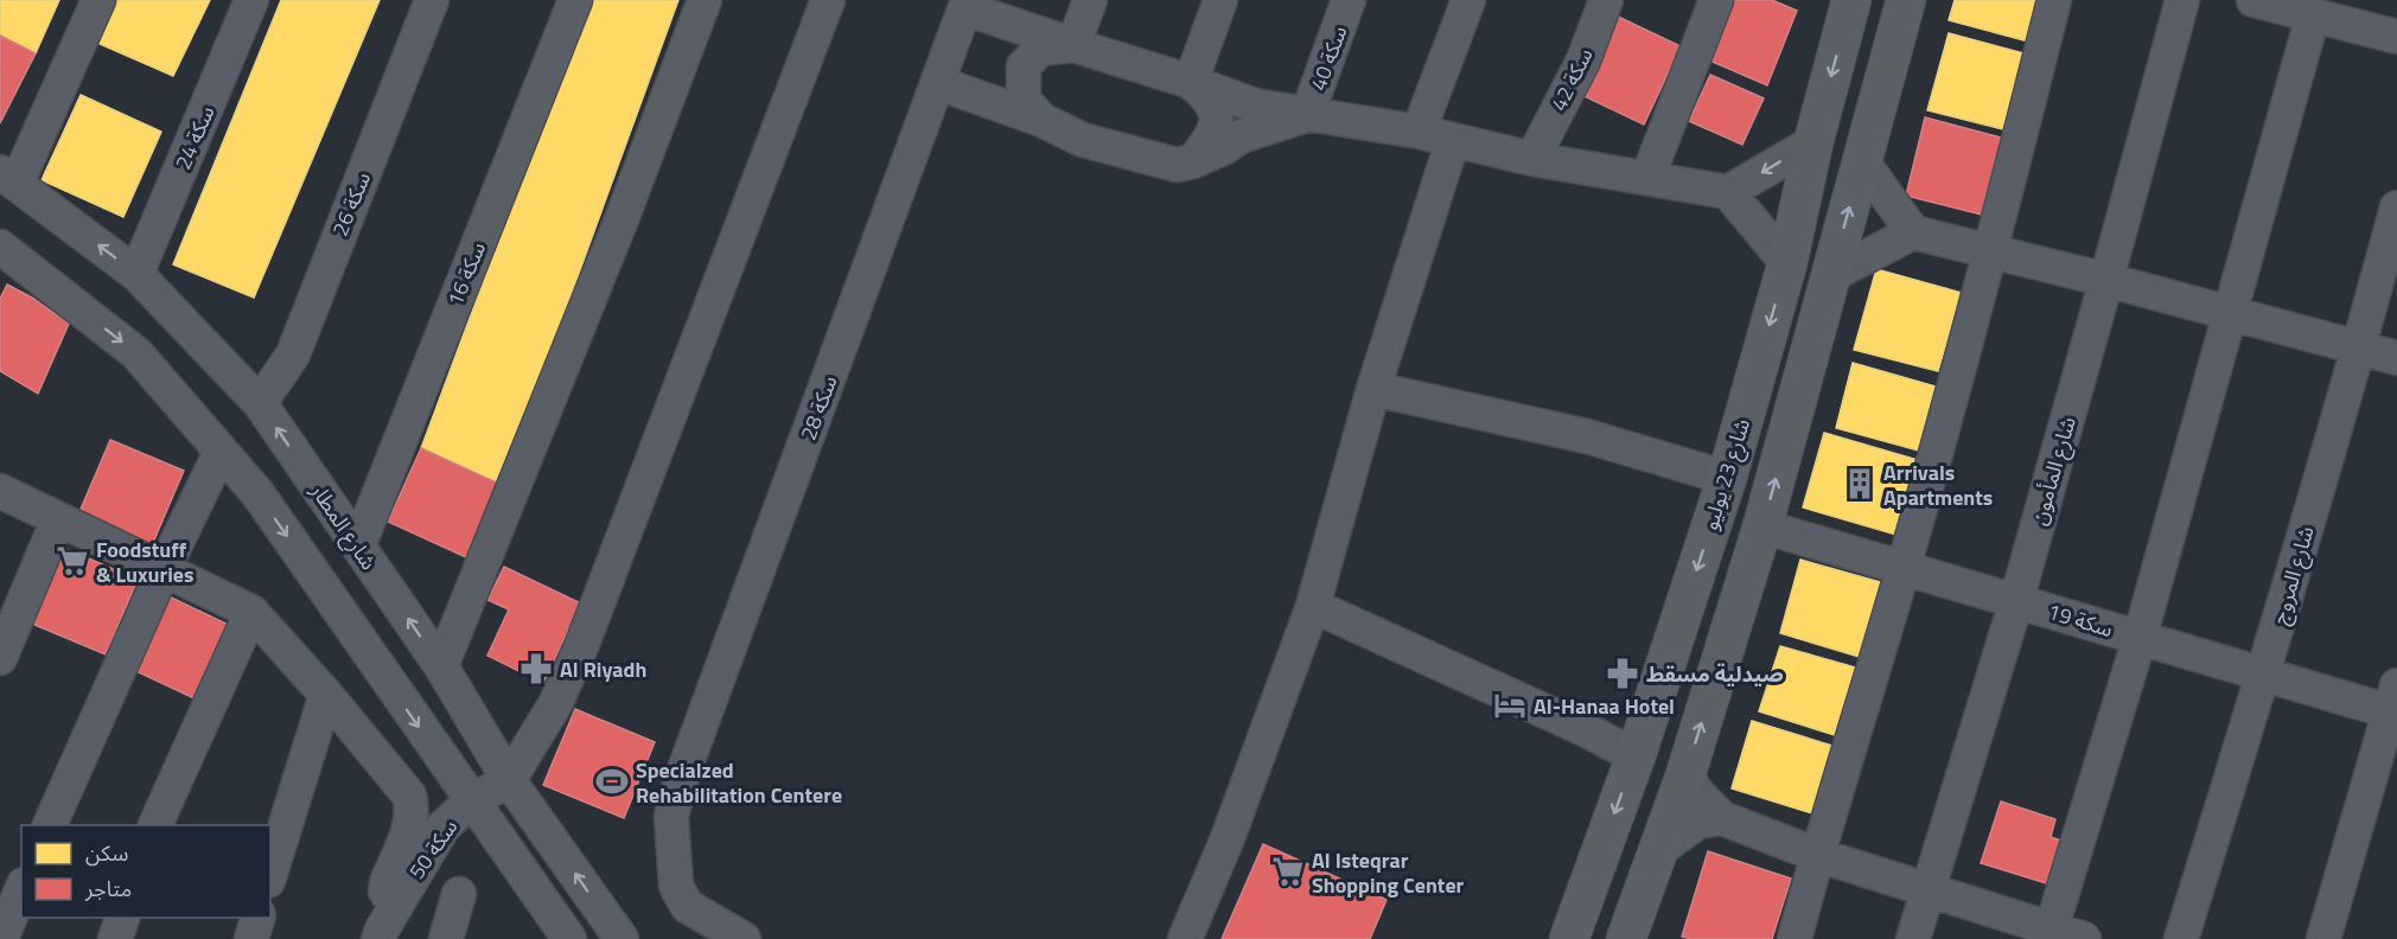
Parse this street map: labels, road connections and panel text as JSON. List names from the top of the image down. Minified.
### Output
{"streets":{"main road":["شارع 23 يوليو"],"street":["سكة 40","سكة 42","سكة 24","سكة 26","سكة 16","سكة 28","شارع المأمون","شارع المطار","شارع المروج","سكة 19","سكة 50"]},"crossings":[["سكة 24","شارع المطار"],["سكة 26","شارع المطار"],["سكة 16","شارع المطار"],["شارع المأمون","سكة 19"],["شارع المطار","سكة 50"],["شارع المروج","سكة 19"]],"places":{"building":["Arrivals Apartments"],"supermarket":["Foodstuff & Luxuries","Al Isteqrar Shopping Center"],"pharmacy":["Al Riyadh","صيدلية مسقط"],"hotel":["Al-Hanaa Hotel"],"sports":["Specialzed Rehabilitation Centere"]},"legend":["سكن","متاجر"]}
